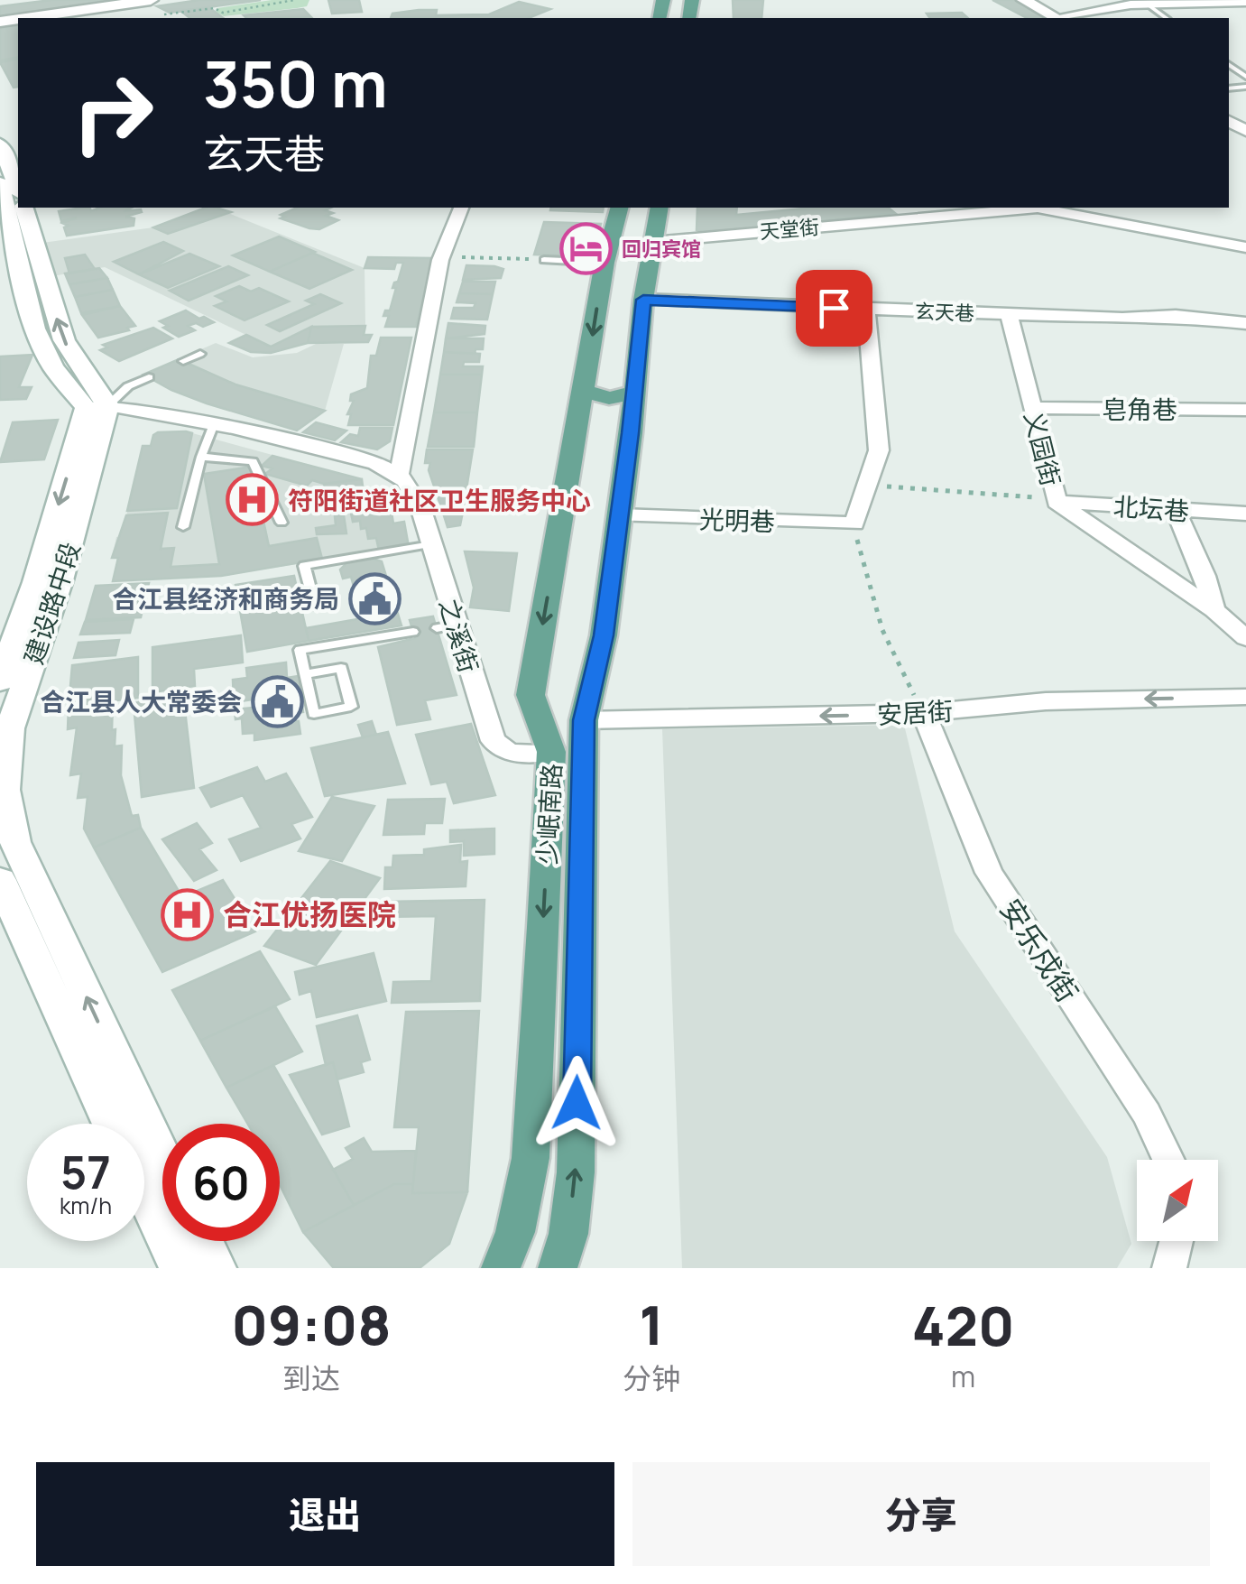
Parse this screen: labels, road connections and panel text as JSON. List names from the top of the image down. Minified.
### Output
{"streets":{"main road":["建设路中段","少岷南路"],"street":["天堂街","玄天巷","皂角巷","义园街","北坛巷","光明巷","之溪街","安居街","安乐戍街"]},"crossings":[["天堂街","少岷南路"],["玄天巷","义园街"],["玄天巷","少岷南路"],["皂角巷","义园街"],["义园街","北坛巷"],["光明巷","少岷南路"],["之溪街","少岷南路"],["安居街","少岷南路"],["安居街","安乐戍街"]],"one_way":["安居街"],"places":{"hotel":["回归宾馆"],"hospital":["符阳街道社区卫生服务中心","合江优扬医院"],"public building":["合江县经济和商务局","合江县人大常委会"]},"north":"top right","page":{"turn":["350 m","玄天巷"],"speed":"57 km/h","limit":"60","eta":["09:08","到达","1","分钟","420","m"],"buttons":["退出","分享"]}}
